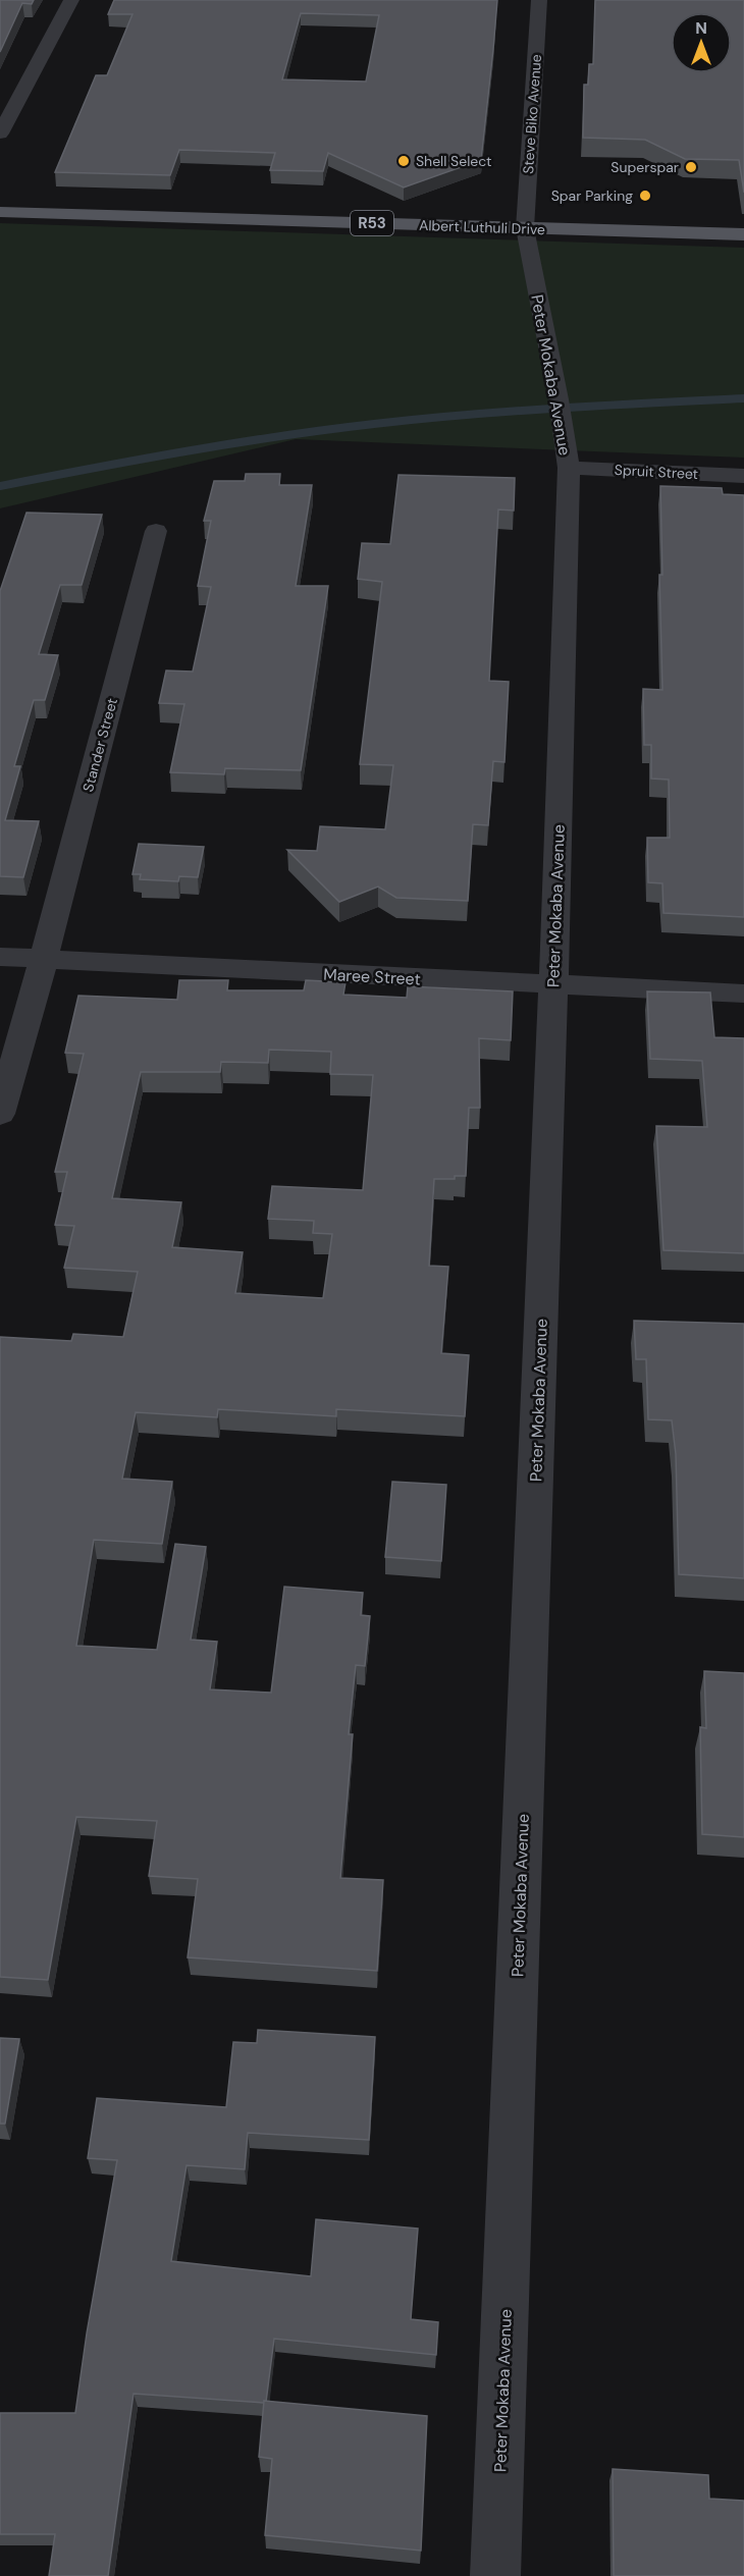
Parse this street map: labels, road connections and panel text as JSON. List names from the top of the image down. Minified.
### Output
{"streets":{"main road":["R53","Albert Luthuli Drive"],"street":["Steve Biko Avenue","Peter Mokaba Avenue","Spruit Street","Stander Street","Maree Street"]},"crossings":[["Steve Biko Avenue","Albert Luthuli Drive"],["Steve Biko Avenue","Peter Mokaba Avenue"],["Albert Luthuli Drive","Peter Mokaba Avenue"],["Peter Mokaba Avenue","Spruit Street"],["Peter Mokaba Avenue","Maree Street"],["Stander Street","Maree Street"]],"places":["Shell Select","Superspar","Spar Parking"],"north":"top"}
